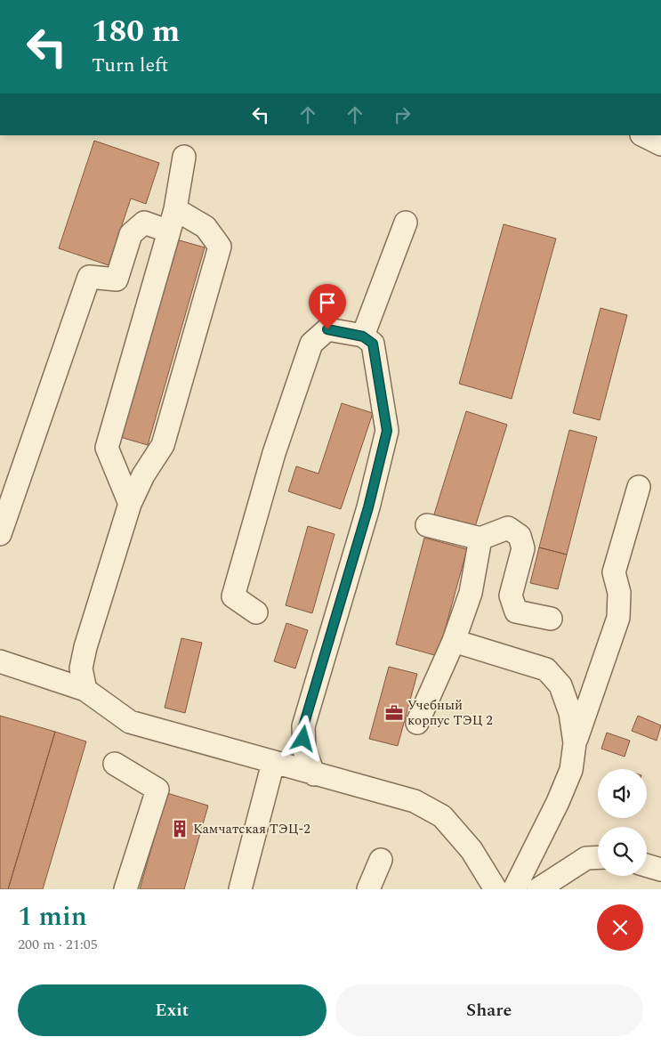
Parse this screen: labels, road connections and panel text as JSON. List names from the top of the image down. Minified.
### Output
{"places":{"office":["Учебный корпус ТЭЦ 2"],"building":["Камчатская ТЭЦ-2"]},"page":{"turn":["180 m","Turn left"],"heading":["1 min","200 m · 21:05"],"buttons":["Exit","Share"]}}
